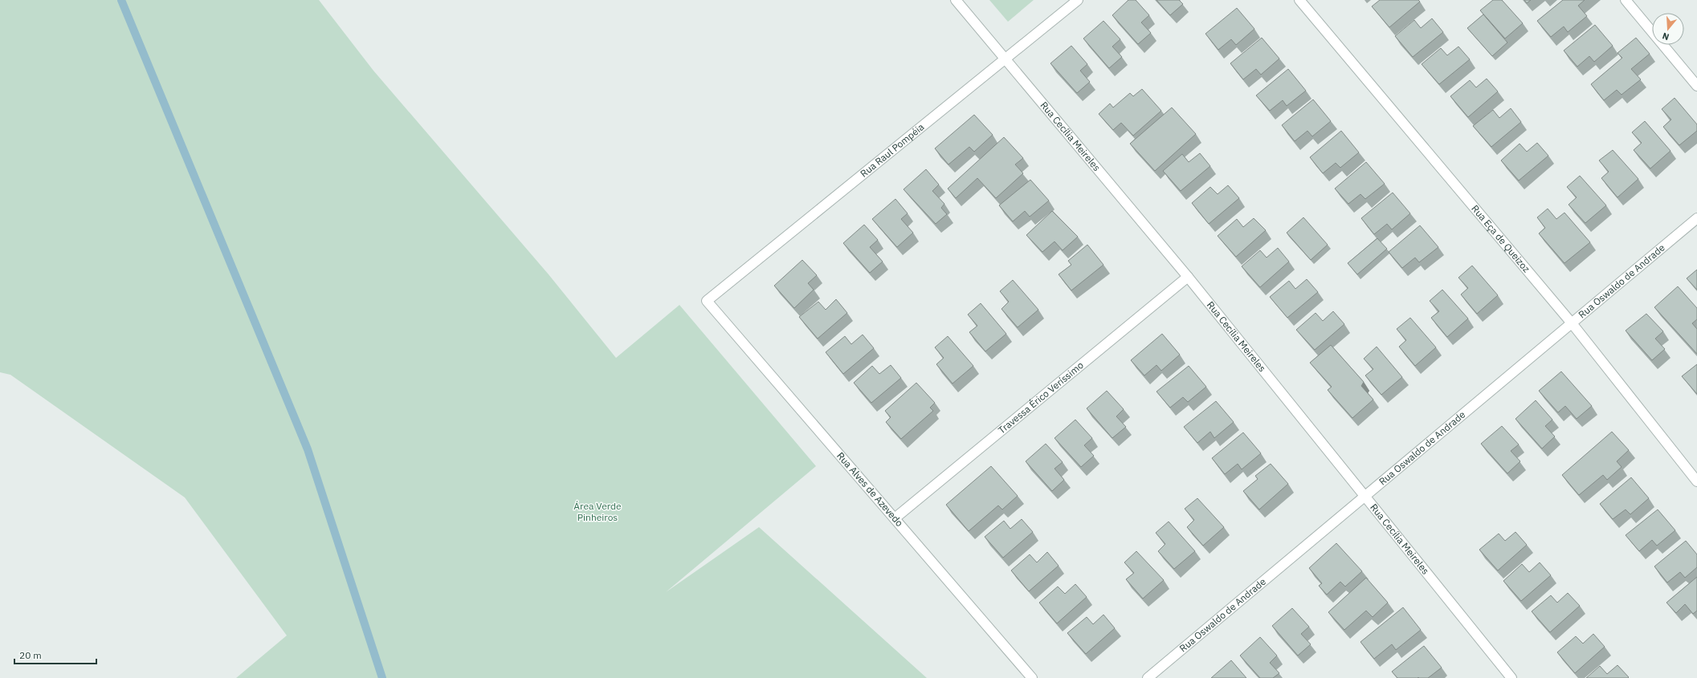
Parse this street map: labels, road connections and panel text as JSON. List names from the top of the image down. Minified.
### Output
{"streets":{"street":["Rua Cecília Meireles","Rua Raul Pompéia","Rua Eça de Queizoz","Rua Oswaldo de Andrade","Travessa Érico Veríssimo","Rua Alves de Azevedo"]},"crossings":[["Rua Cecília Meireles","Rua Raul Pompéia"],["Rua Cecília Meireles","Rua Oswaldo de Andrade"],["Rua Cecília Meireles","Travessa Érico Veríssimo"],["Rua Raul Pompéia","Rua Alves de Azevedo"],["Rua Eça de Queizoz","Rua Oswaldo de Andrade"],["Travessa Érico Veríssimo","Rua Alves de Azevedo"]],"parks":["Área Verde Pinheiros"],"scale_bar":"20 m","north":"bottom"}
